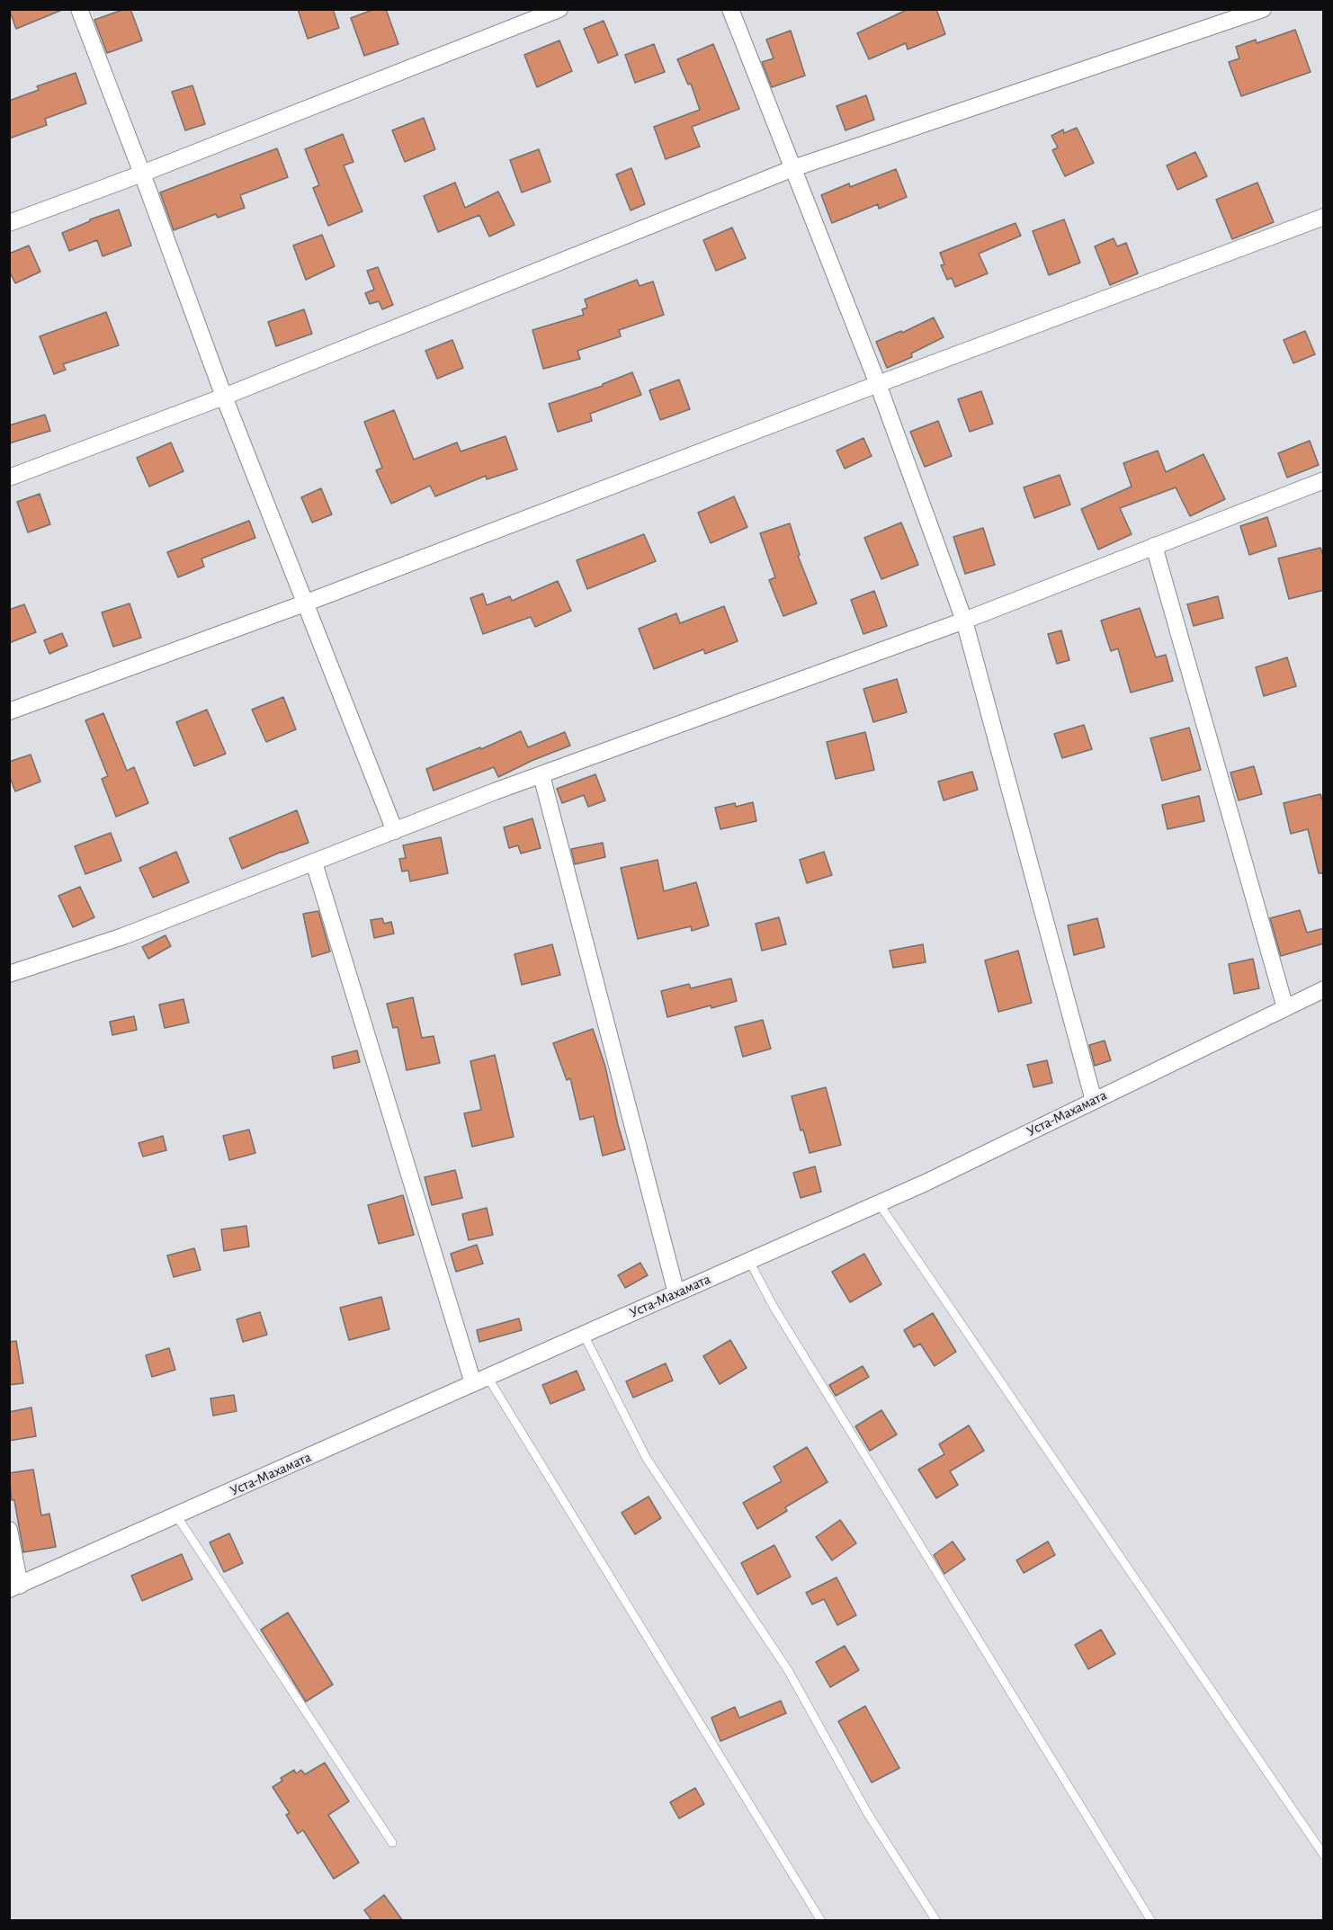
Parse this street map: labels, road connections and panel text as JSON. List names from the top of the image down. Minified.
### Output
{"streets":{"street":["Уста-Махамата"]}}
